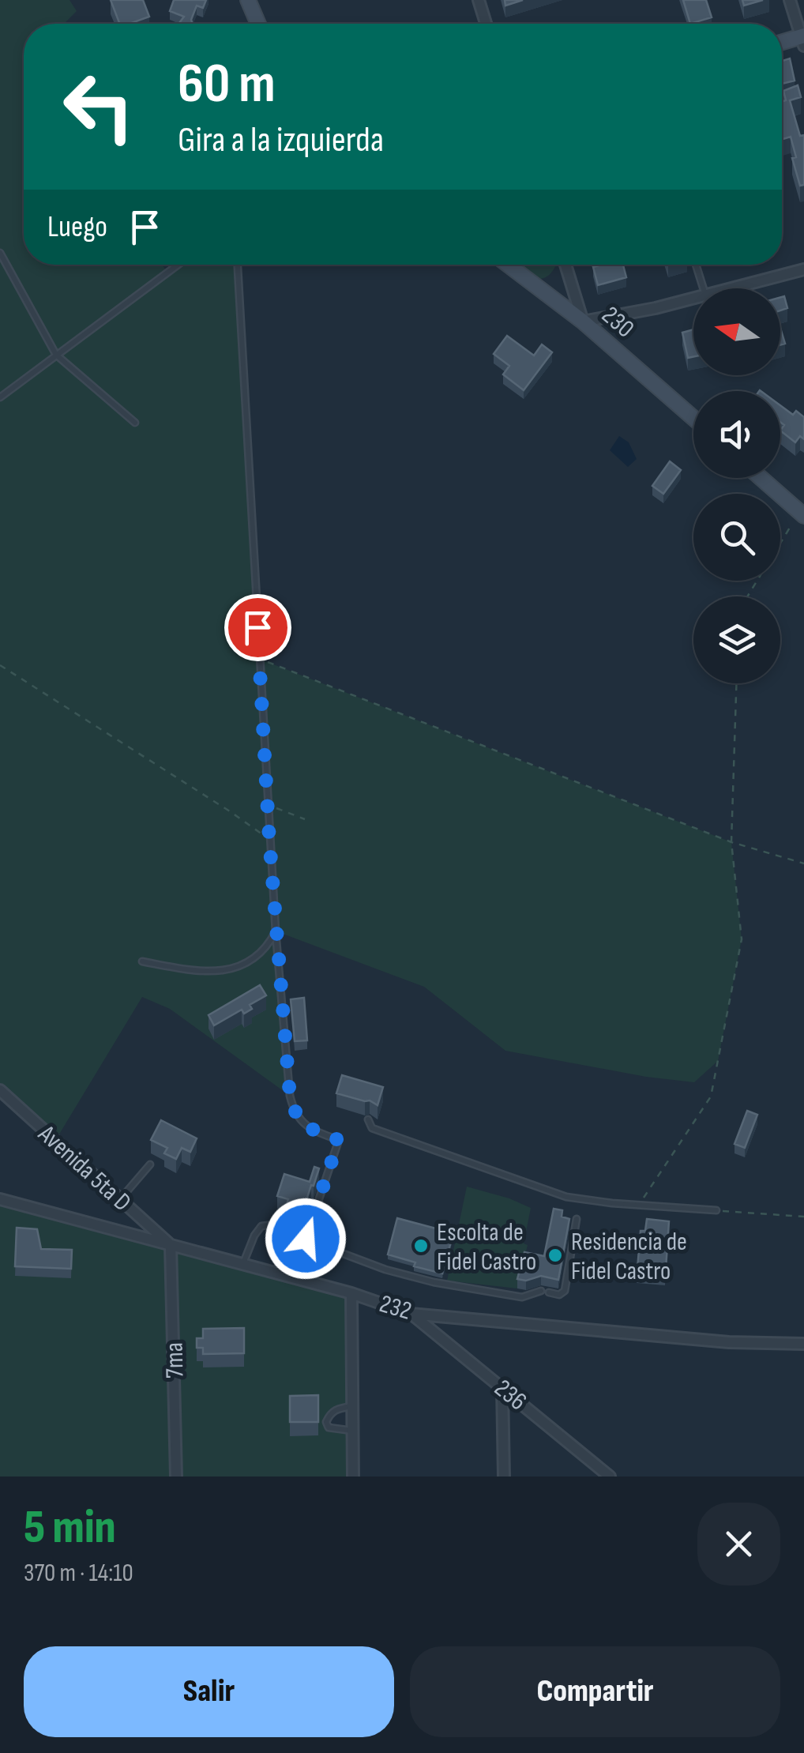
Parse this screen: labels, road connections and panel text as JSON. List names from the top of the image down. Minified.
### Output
{"streets":{"street":["230","Avenida 5ta D","232","7ma","236"]},"crossings":[["Avenida 5ta D","232"],["Avenida 5ta D","7ma"],["232","7ma"],["232","236"]],"places":["Escolta de Fidel Castro","Residencia de Fidel Castro"],"north":"left","page":{"turn":["60 m","Gira a la izquierda"],"then":"Luego","heading":["5 min","370 m · 14:10"],"buttons":["Salir","Compartir"]}}
